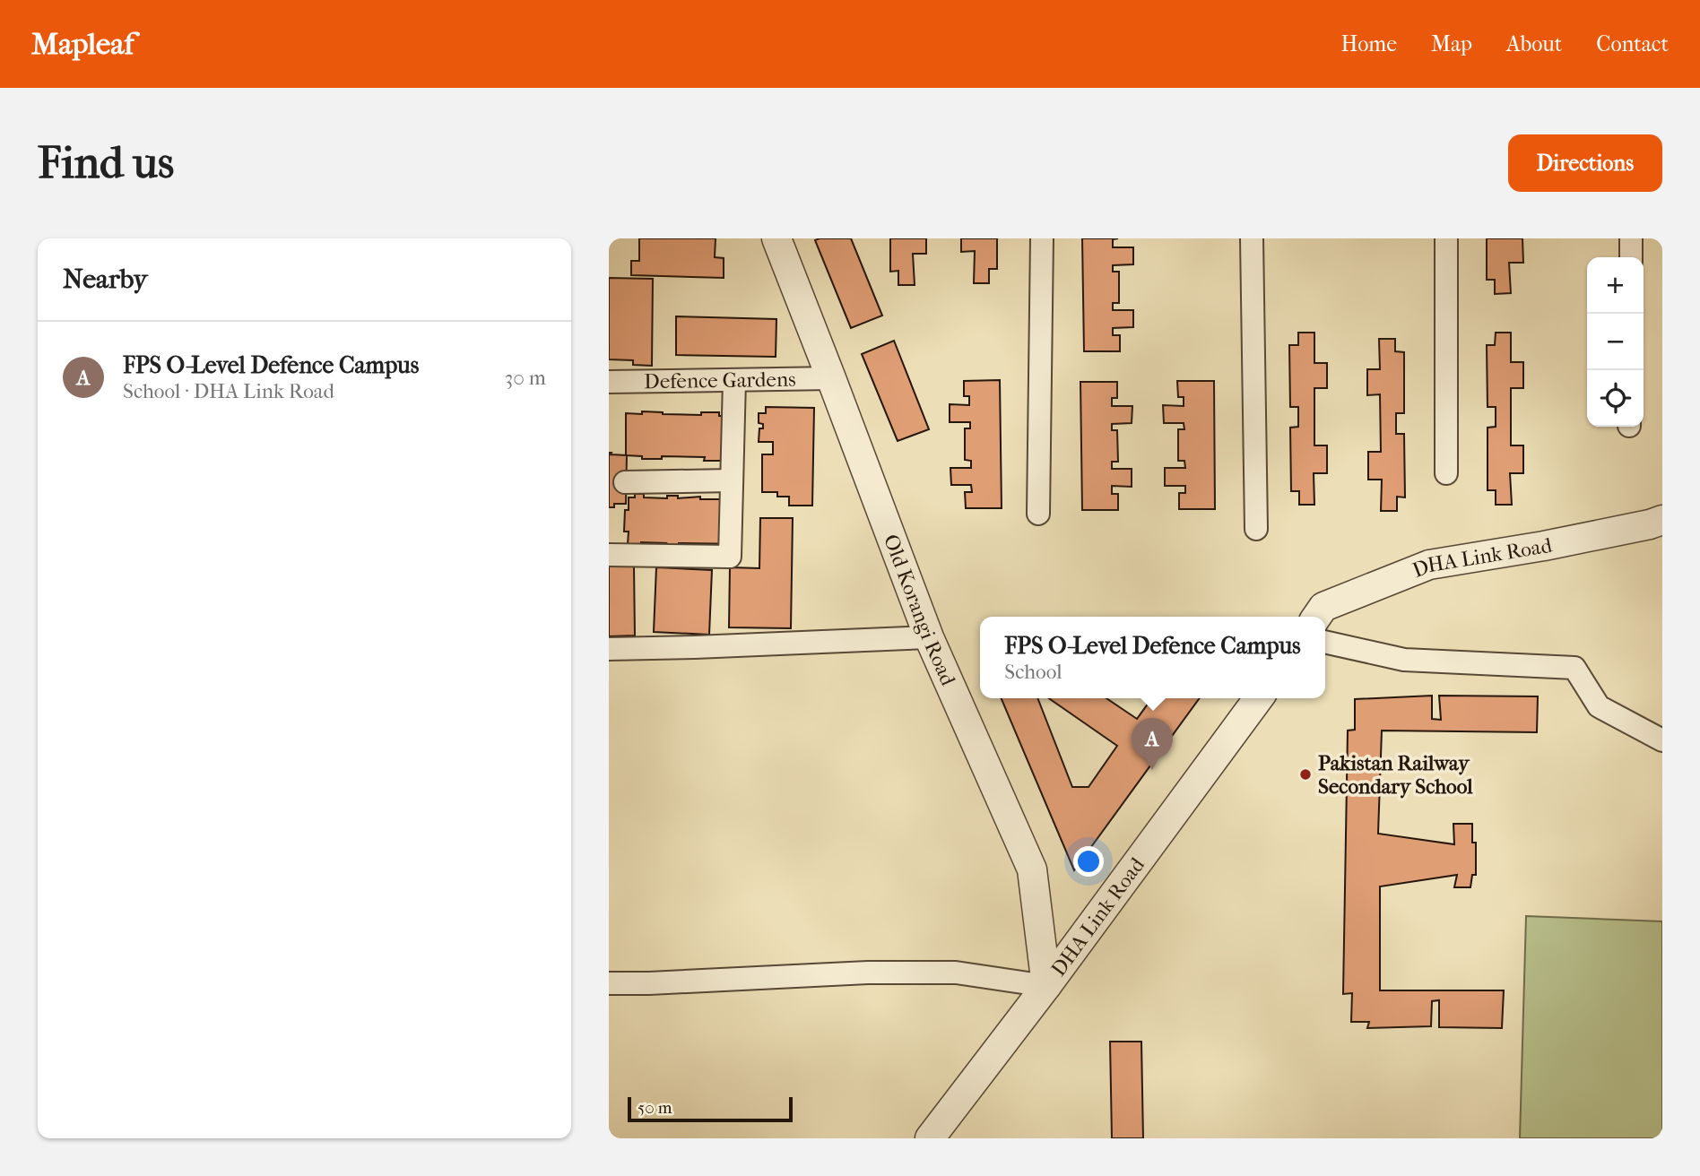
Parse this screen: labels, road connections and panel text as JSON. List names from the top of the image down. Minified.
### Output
{"streets":{"street":["Defence Gardens","DHA Link Road","Old Korangi Road"]},"crossings":[["Defence Gardens","Old Korangi Road"],["DHA Link Road","Old Korangi Road"]],"places":["Pakistan Railway Secondary School"],"scale_bar":"50 m","page":{"header":"Mapleaf","nav":["Home","Map","About","Contact"],"buttons":"Directions","title":"Find us","heading":"Nearby","map_buttons":["+","−"],"list":[{"mark":"A","name":"FPS O-Level Defence Campus","note":"School · DHA Link Road","value":"30 m"}],"popup":["FPS O-Level Defence Campus","School"],"pins":"A","scale":"50 m"}}
